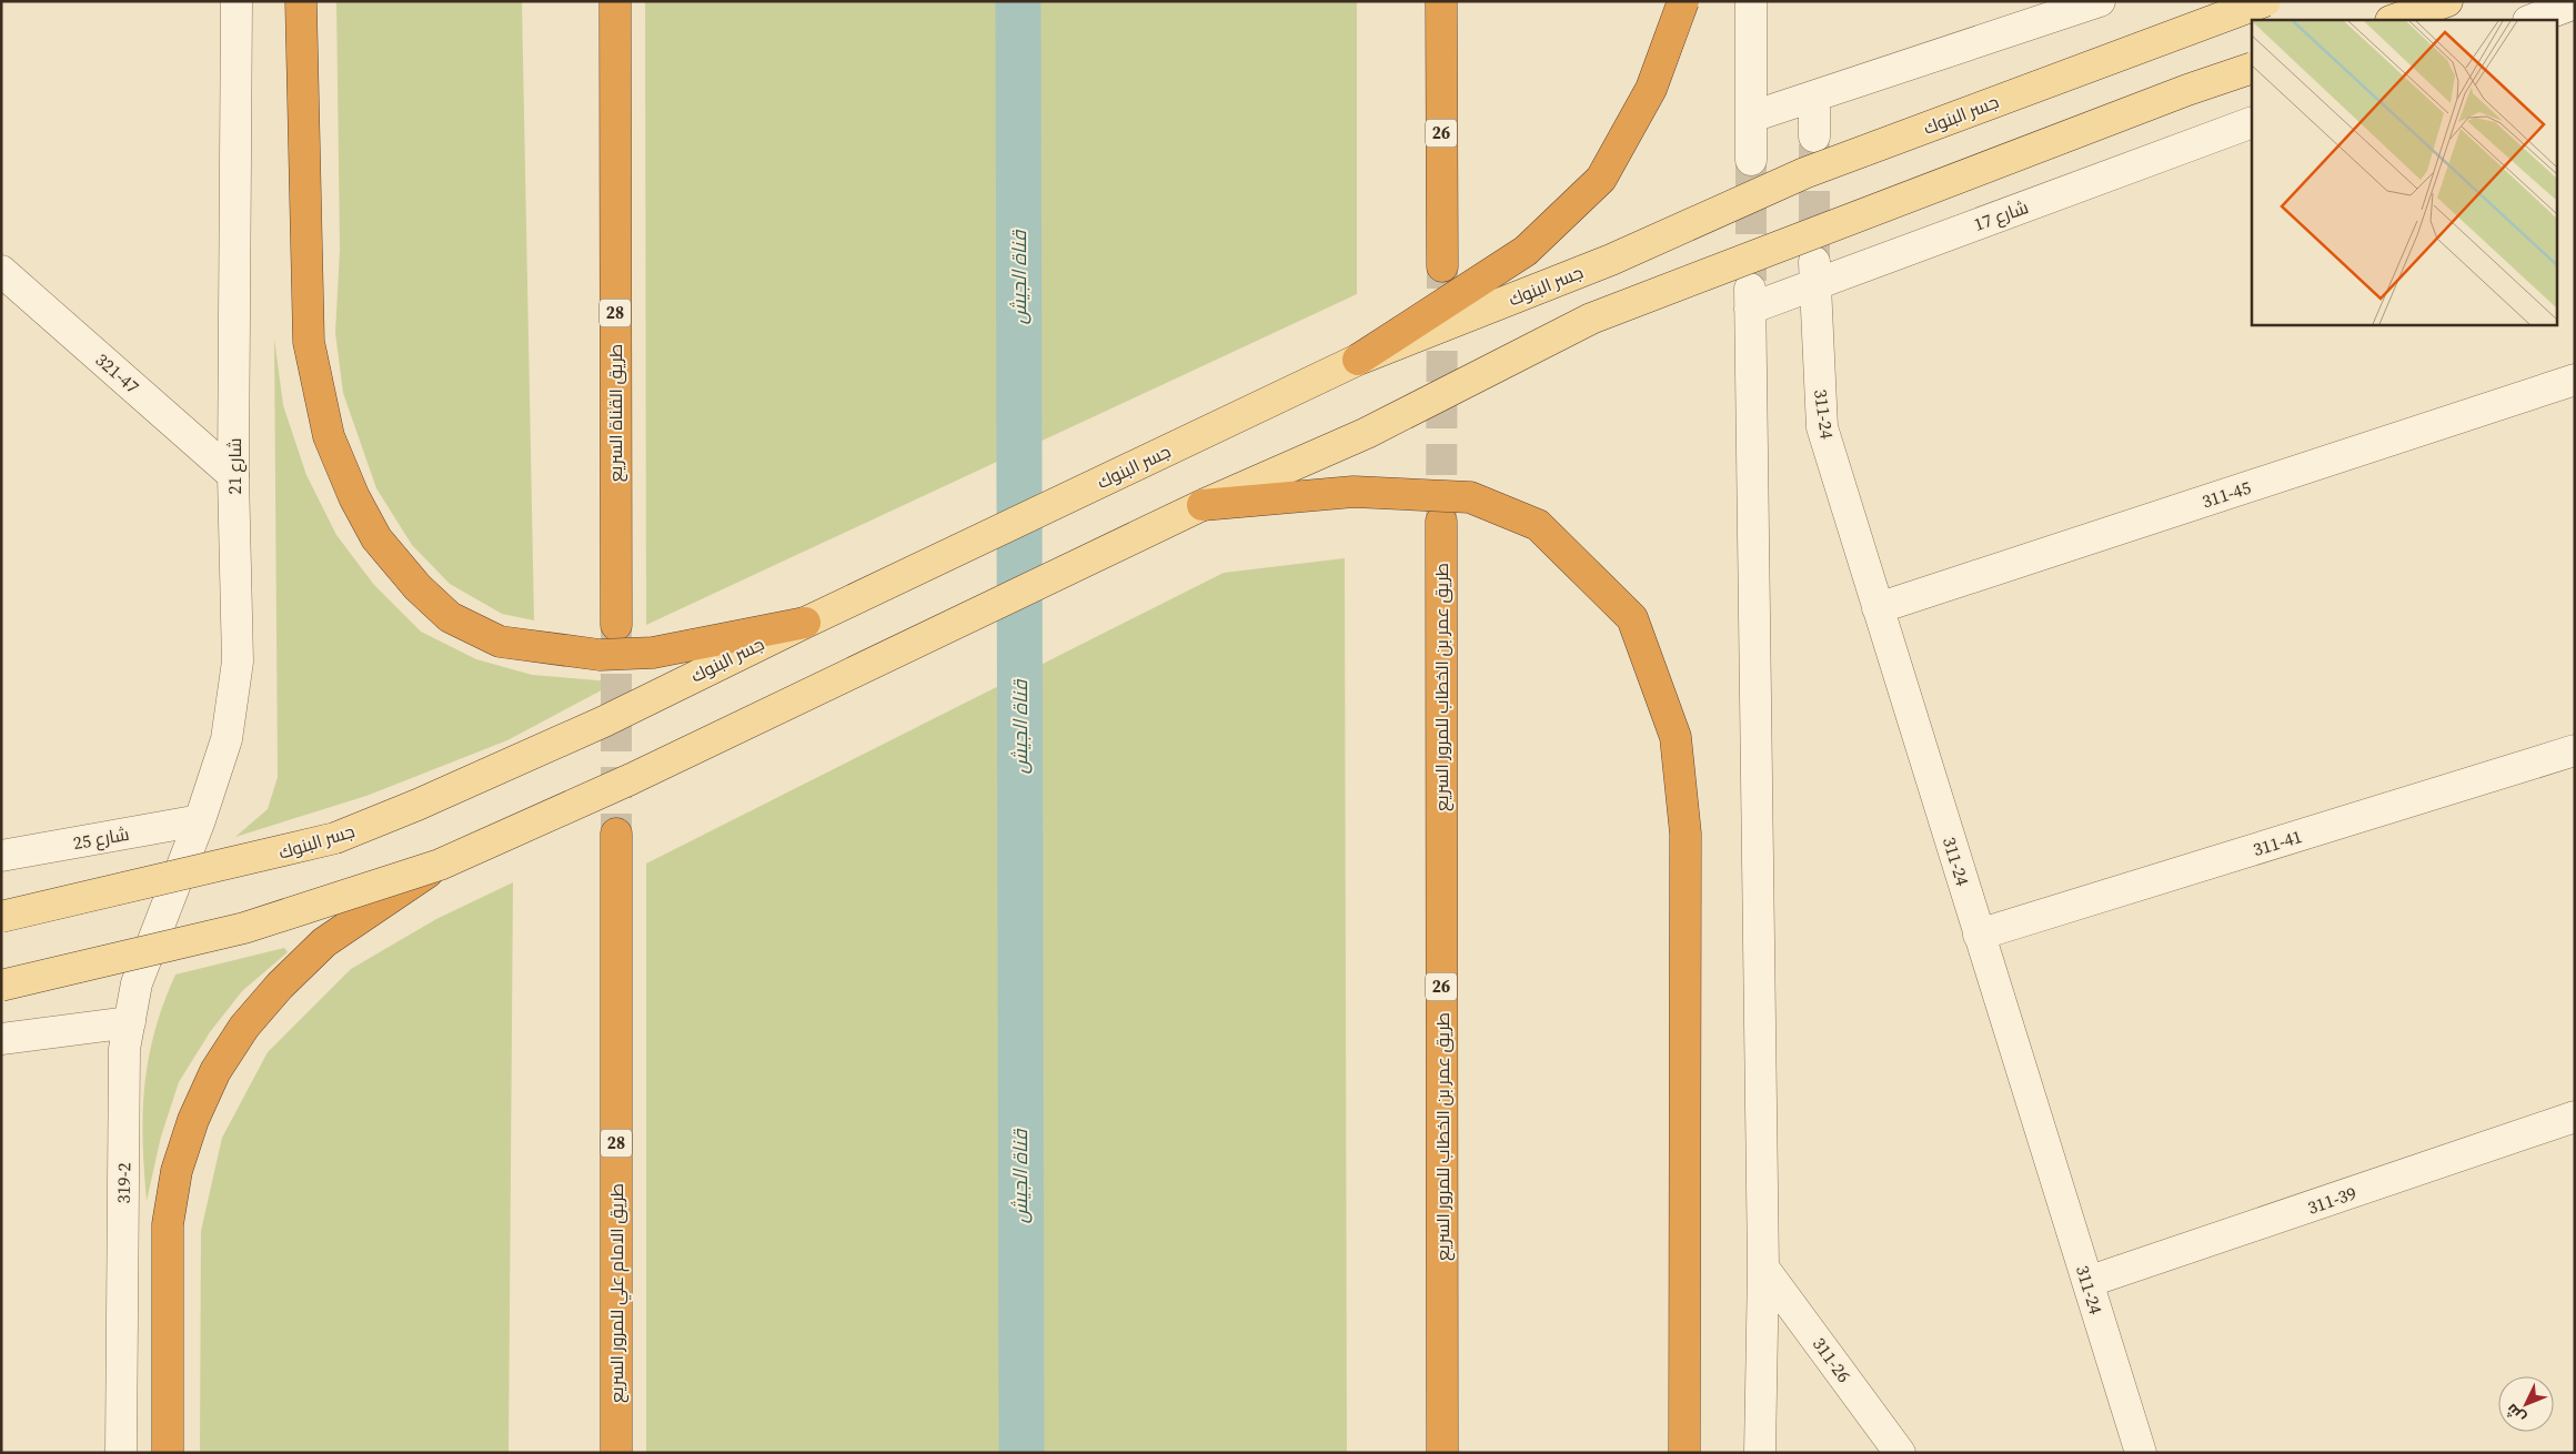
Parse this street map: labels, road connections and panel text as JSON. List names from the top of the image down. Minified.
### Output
{"streets":{"highway":["26","28","طريق القناة السريع","طريق عمر بن الخطاب للمرور السريع","طريق الامام علي للمرور السريع"],"main road":["جسر البنوك"],"street":["شارع 17","321-47","311-24","شارع 21","311-45","شارع 25","311-41","319-2","311-39","311-26"]},"crossings":[["شارع 17","311-24"],["شارع 17","311-26"],["321-47","شارع 21"],["311-24","311-45"],["311-24","311-41"],["311-24","311-39"],["شارع 21","شارع 25"],["شارع 21","319-2"]],"water":["قناة الجيش"],"north":"bottom left"}
